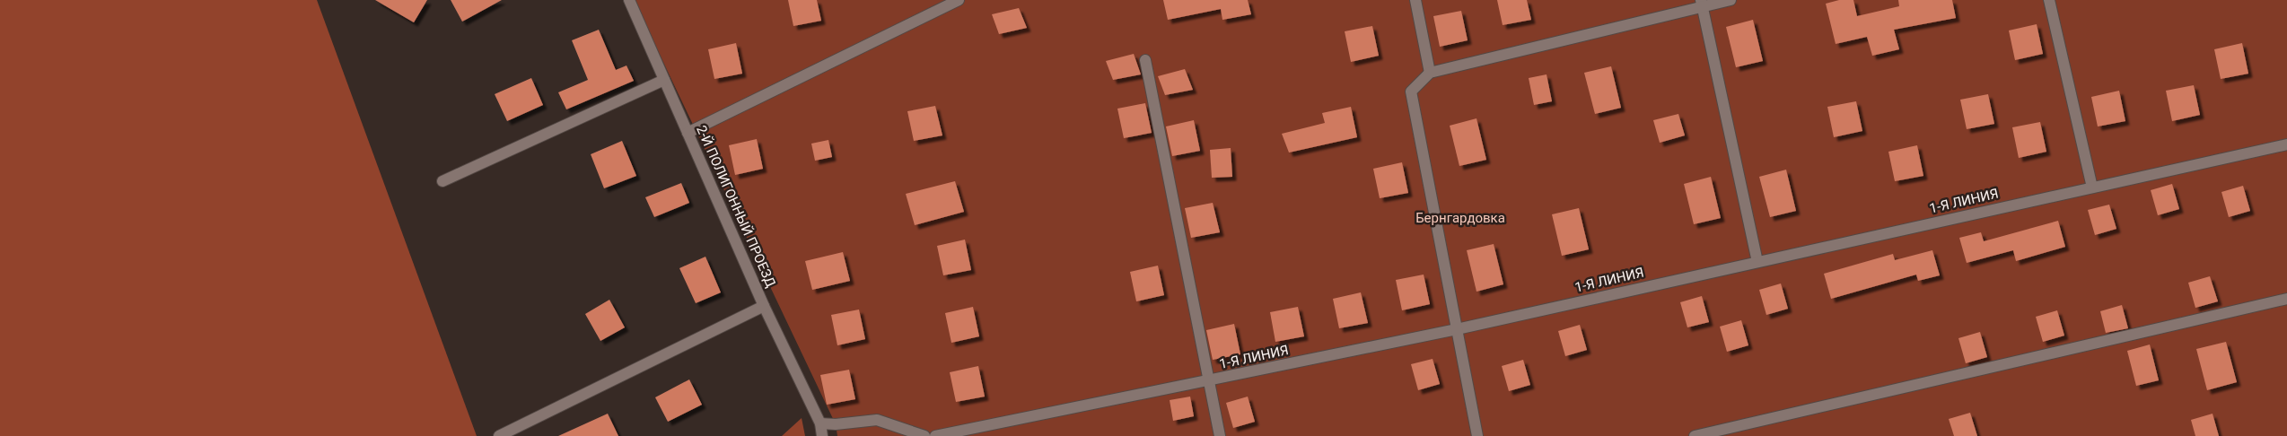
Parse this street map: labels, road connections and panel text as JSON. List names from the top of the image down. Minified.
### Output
{"streets":{"street":["1-Я ЛИНИЯ","2-Й ПОЛИГОННЫЙ ПРОЕЗД"]},"parks":["Бернгардовка"]}
